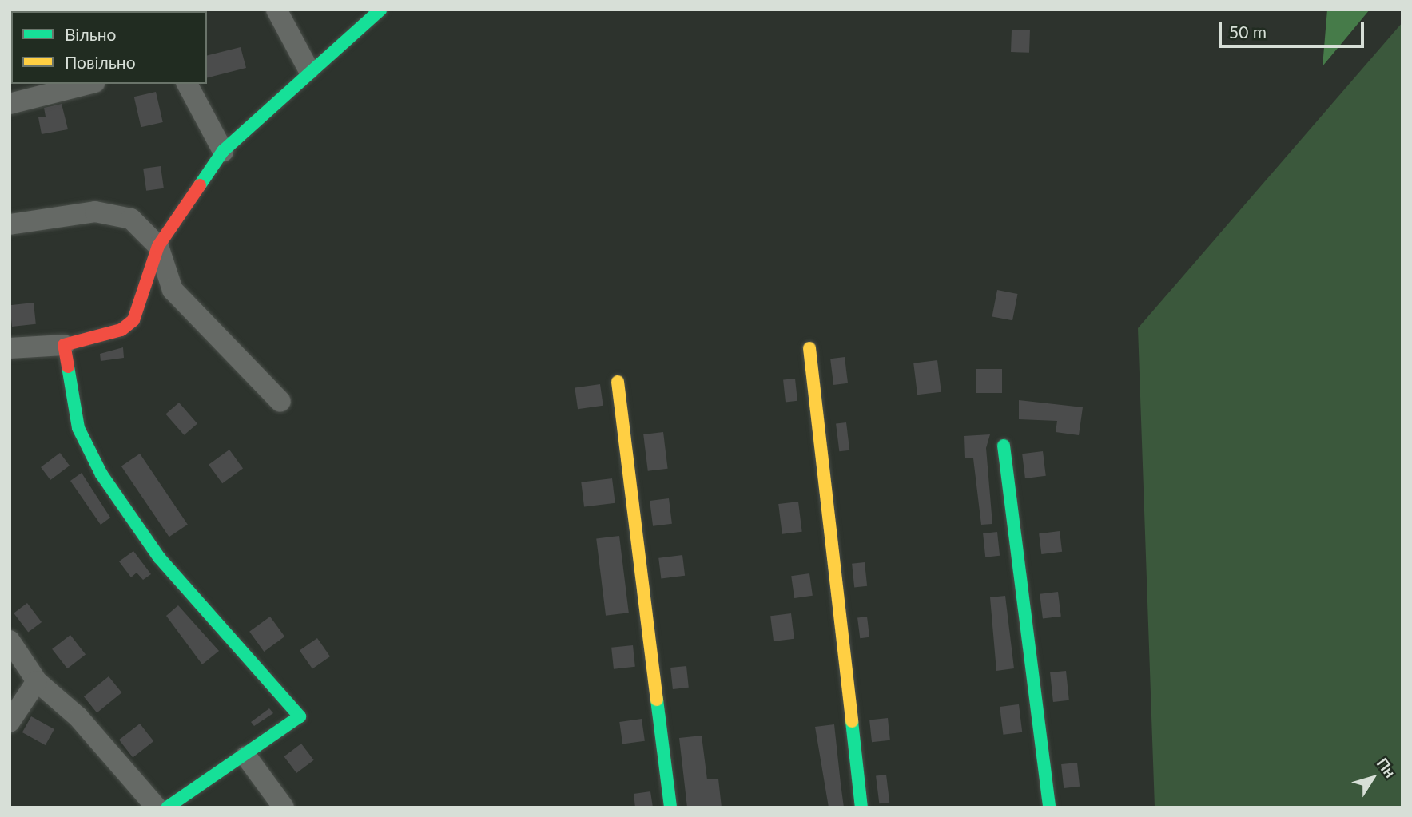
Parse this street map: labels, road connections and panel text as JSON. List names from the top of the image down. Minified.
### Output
{"legend":["Вільно","Повільно"],"scale_bar":"50 m","north":"top right"}
